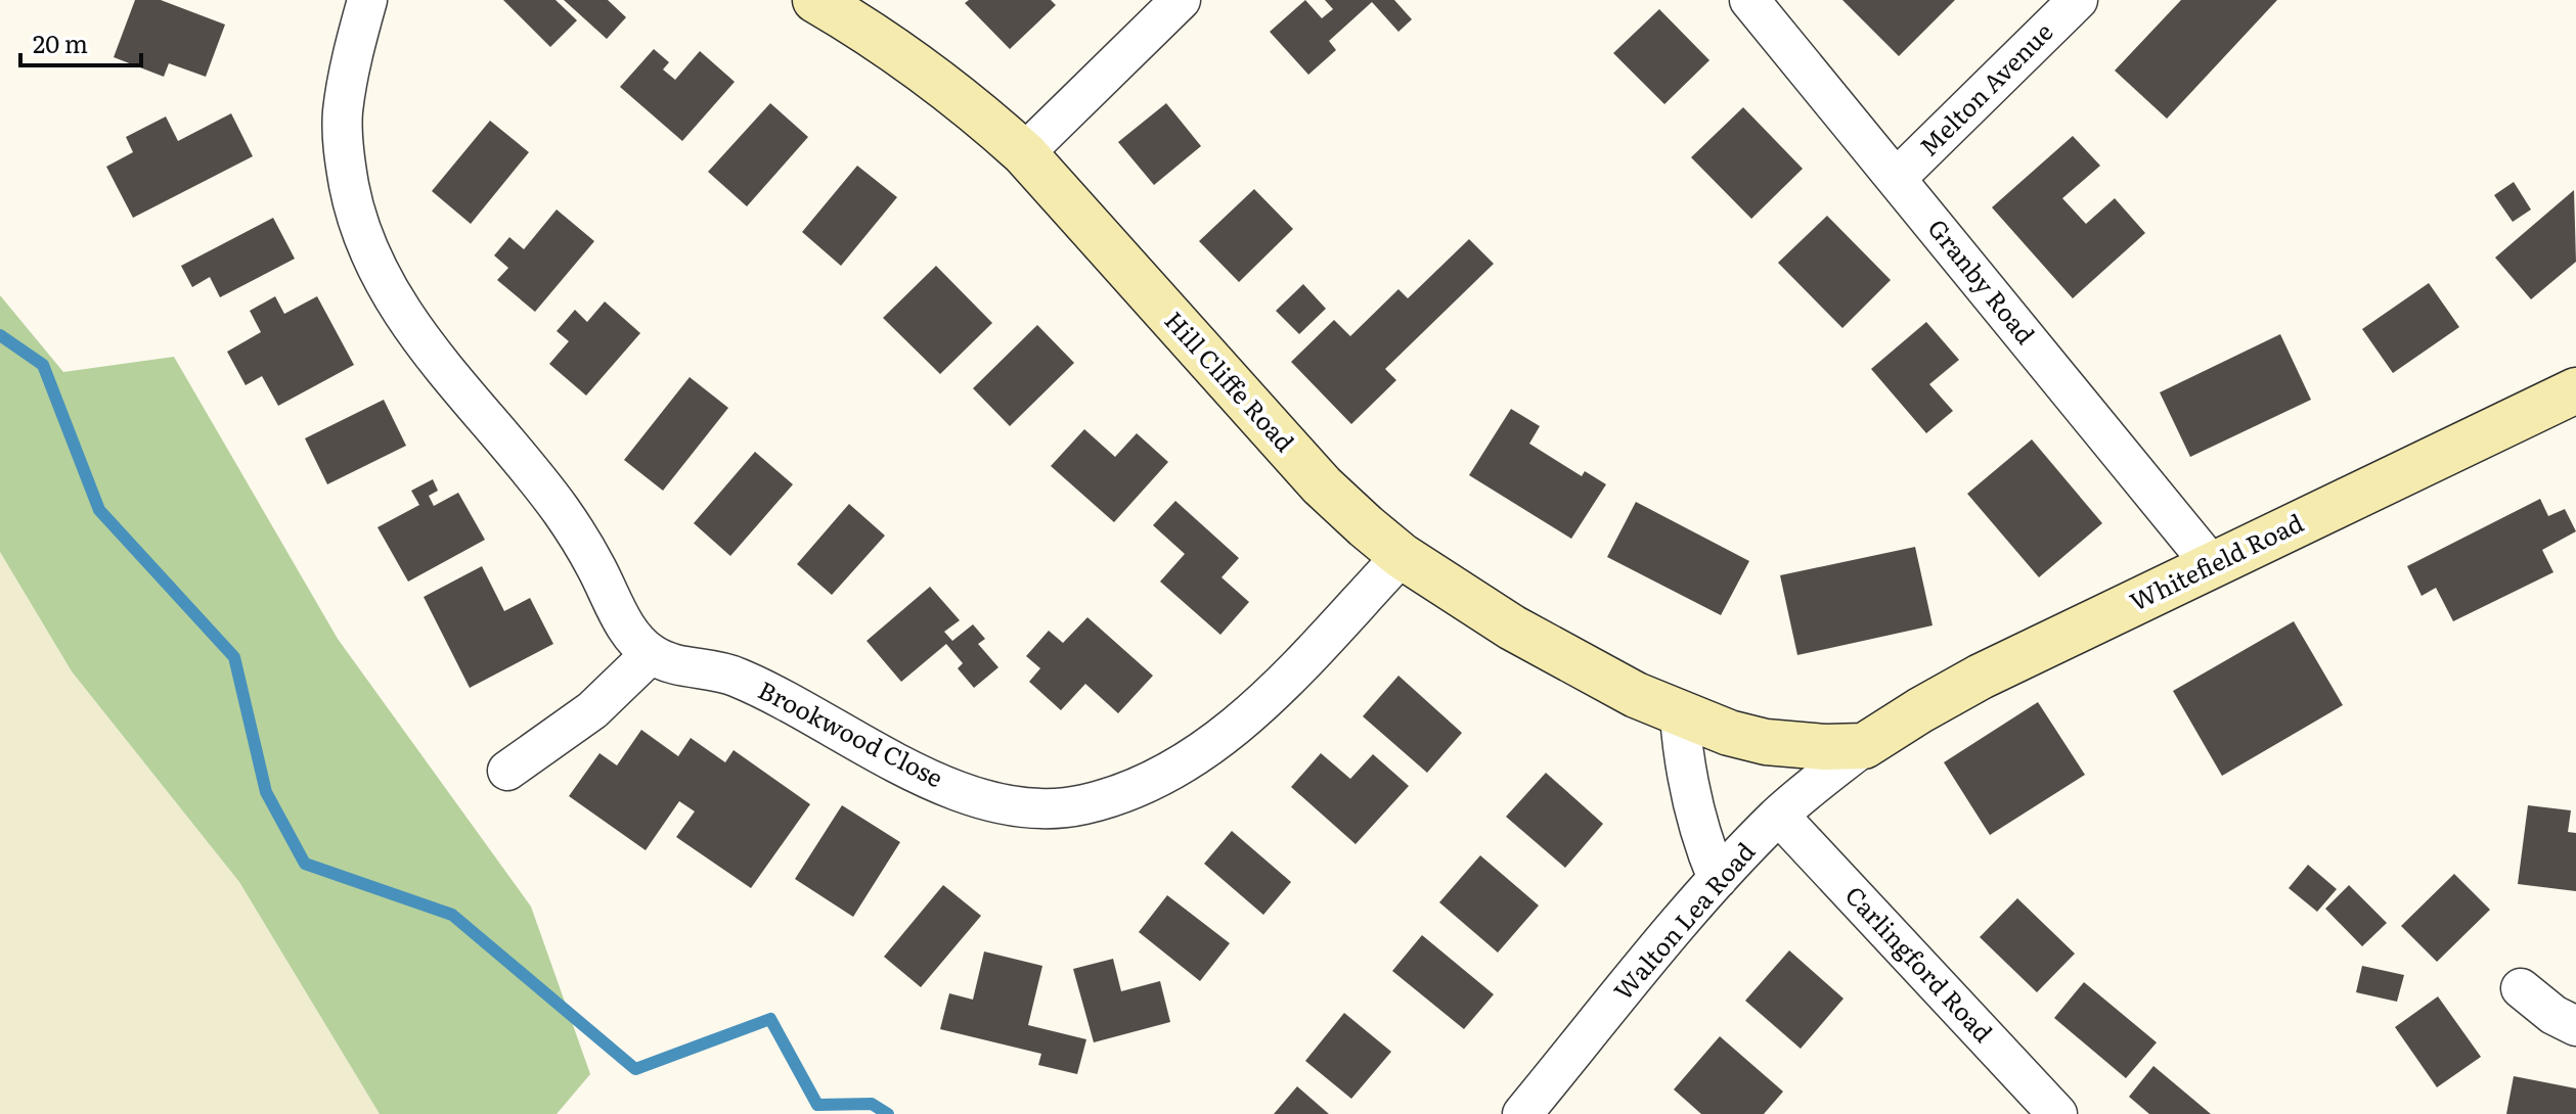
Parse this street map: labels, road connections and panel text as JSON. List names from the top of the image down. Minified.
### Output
{"streets":{"street":["Melton Avenue","Granby Road","Hill Cliffe Road","Whitefield Road","Brookwood Close","Walton Lea Road","Carlingford Road"]},"crossings":[["Melton Avenue","Granby Road"],["Granby Road","Whitefield Road"],["Hill Cliffe Road","Whitefield Road"],["Hill Cliffe Road","Brookwood Close"],["Hill Cliffe Road","Walton Lea Road"],["Whitefield Road","Walton Lea Road"],["Walton Lea Road","Carlingford Road"]],"scale_bar":"20 m"}
